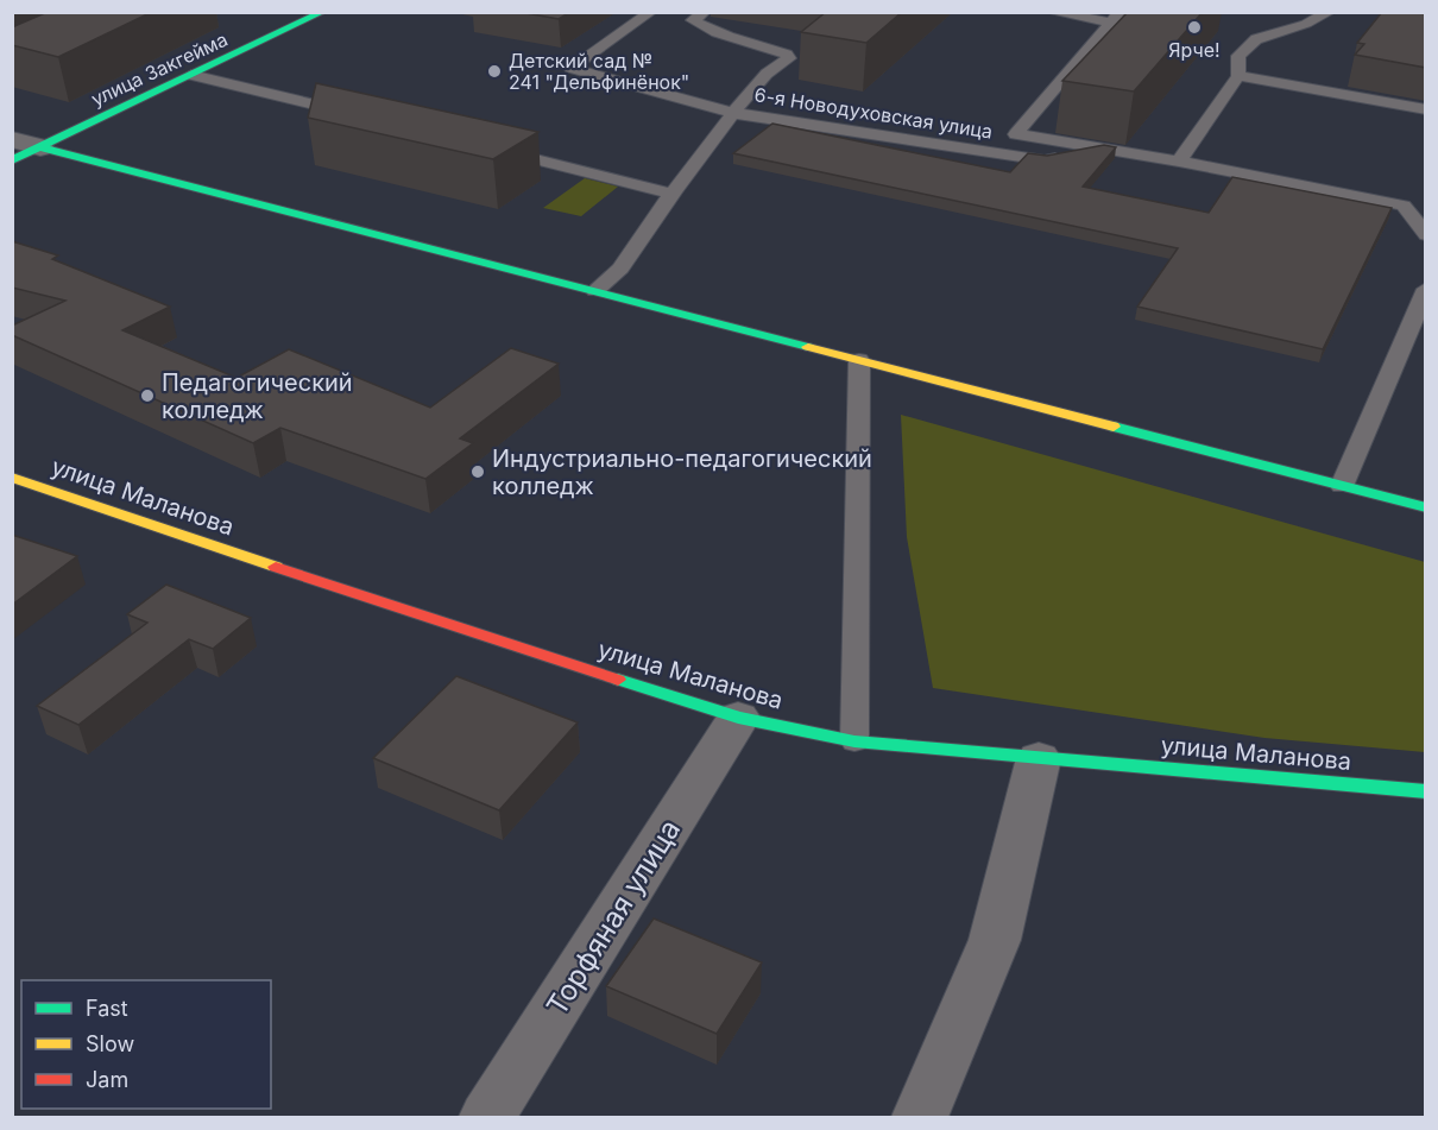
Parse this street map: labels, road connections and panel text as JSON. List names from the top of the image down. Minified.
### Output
{"streets":{"street":["улица Закгейма","улица Маланова","Торфяная улица"],"lane":["6-я Новодуховская улица"]},"crossings":[["улица Маланова","Торфяная улица"]],"places":["Ярче!","Детский сад № 241 \"Дельфинёнок\"","Педагогический колледж","Индустриально-педагогический колледж"],"legend":["Fast","Slow","Jam"]}
